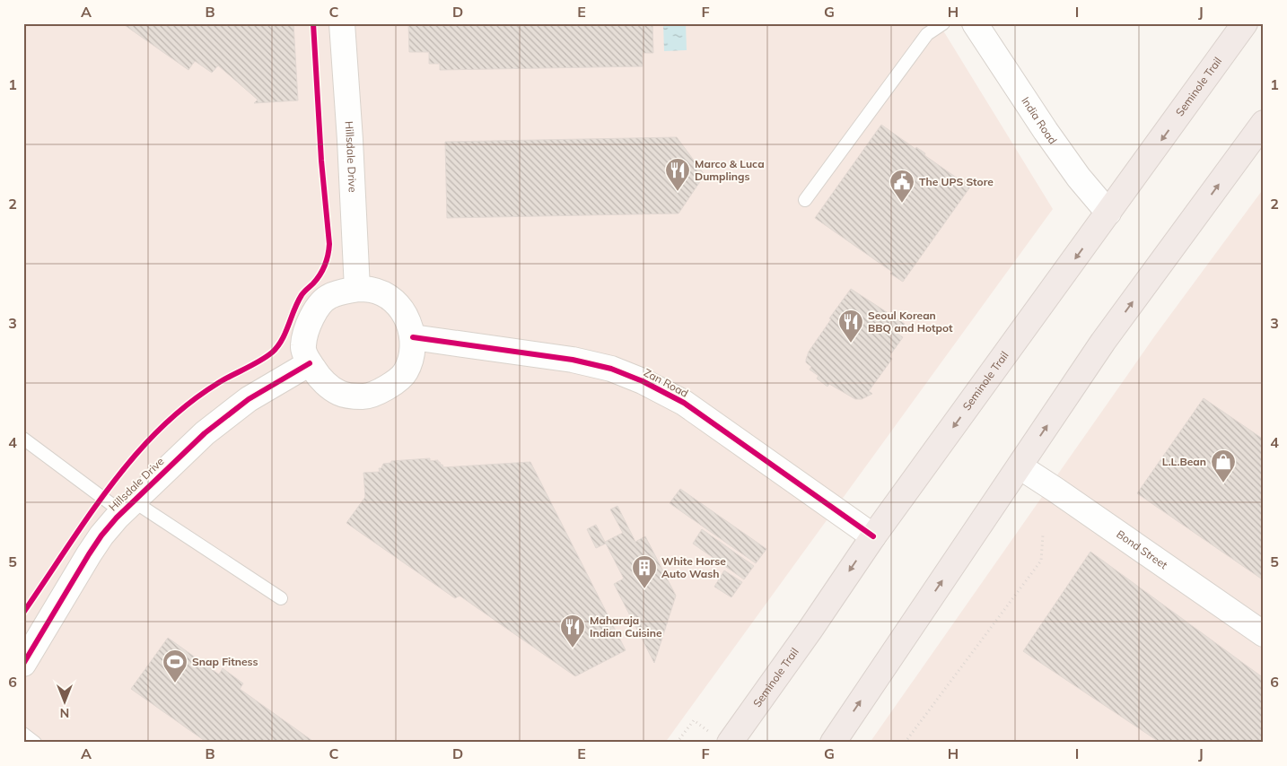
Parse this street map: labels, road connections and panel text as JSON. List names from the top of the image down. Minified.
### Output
{"streets":{"highway":["Seminole Trail"],"street":["India Road","Hillsdale Drive","Zan Road","Bond Street"]},"crossings":[["Seminole Trail","India Road"],["Seminole Trail","Zan Road"],["Hillsdale Drive","Zan Road"]],"places":{"restaurant":["Marco & Luca Dumplings","Seoul Korean BBQ and Hotpot","Maharaja Indian Cuisine"],"public building":["The UPS Store"],"shop":["L.L.Bean"],"building":["White Horse Auto Wash"],"sports":["Snap Fitness"]},"north":"bottom","grid":{"columns":["A","B","C","D","E","F","G","H","I","J"],"rows":["1","2","3","4","5","6"]}}
